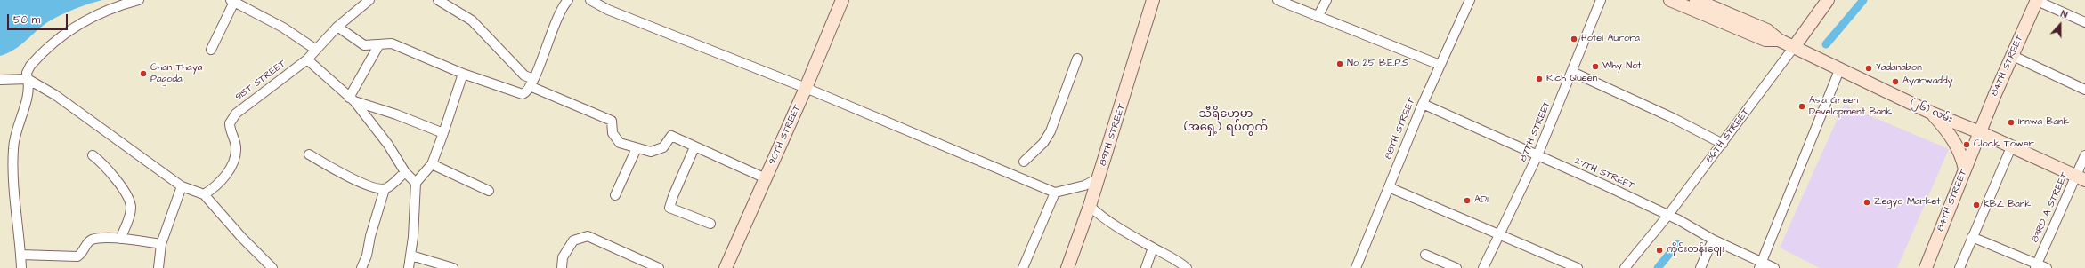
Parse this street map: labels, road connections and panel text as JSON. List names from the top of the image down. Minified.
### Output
{"streets":{"street":["84TH STREET","91ST STREET","(၂၆) လမ်း","88TH STREET","87TH STREET","90TH STREET","89TH STREET","86TH STREET","27TH STREET","83RD A STREET"]},"crossings":[["84TH STREET","(၂၆) လမ်း"],["(၂၆) လမ်း","86TH STREET"],["(၂၆) လမ်း","83RD A STREET"],["88TH STREET","27TH STREET"],["87TH STREET","27TH STREET"],["86TH STREET","27TH STREET"]],"districts":["သီရိဟေမာ (အရှေ့) ရပ်ကွက်"],"places":["Hotel Aurora","No 25 B.E.P.S","Why Not","Yadanabon","Chan Thaya Pagoda","Rich Queen","Ayarwaddy","Asia Green Development Bank","Innwa Bank","Clock Tower","AD1","Zegyo Market","KBZ Bank","ကိုင်းတန်းဈေး"],"scale_bar":"50 m","north":"top"}
